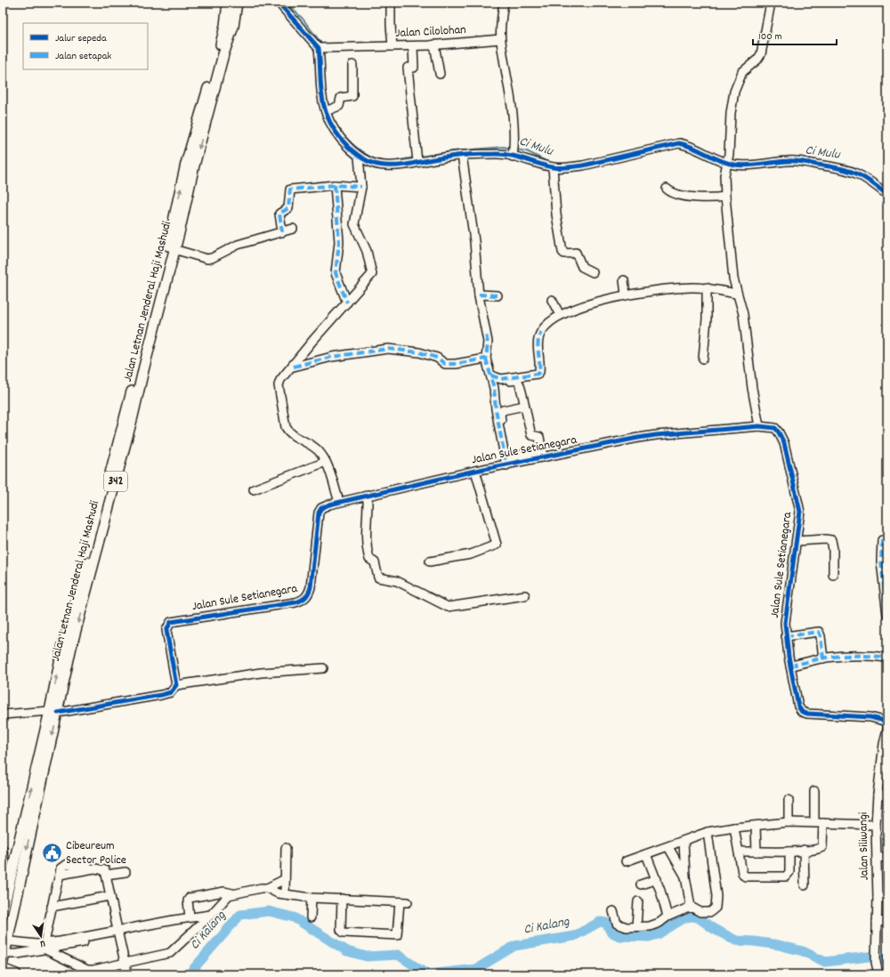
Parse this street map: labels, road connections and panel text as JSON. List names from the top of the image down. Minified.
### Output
{"streets":{"main road":["Jalan Letnan Jenderal Haji Mashudi","342"],"street":["Jalan Cilolohan","Jalan Sule Setianegara","Jalan Siliwangi"]},"water":["Ci Mulu","Ci Kalang"],"places":{"public building":["Cibeureum Sector Police"]},"legend":["Jalur sepeda","Jalan setapak"],"scale_bar":"100 m","north":"bottom"}
